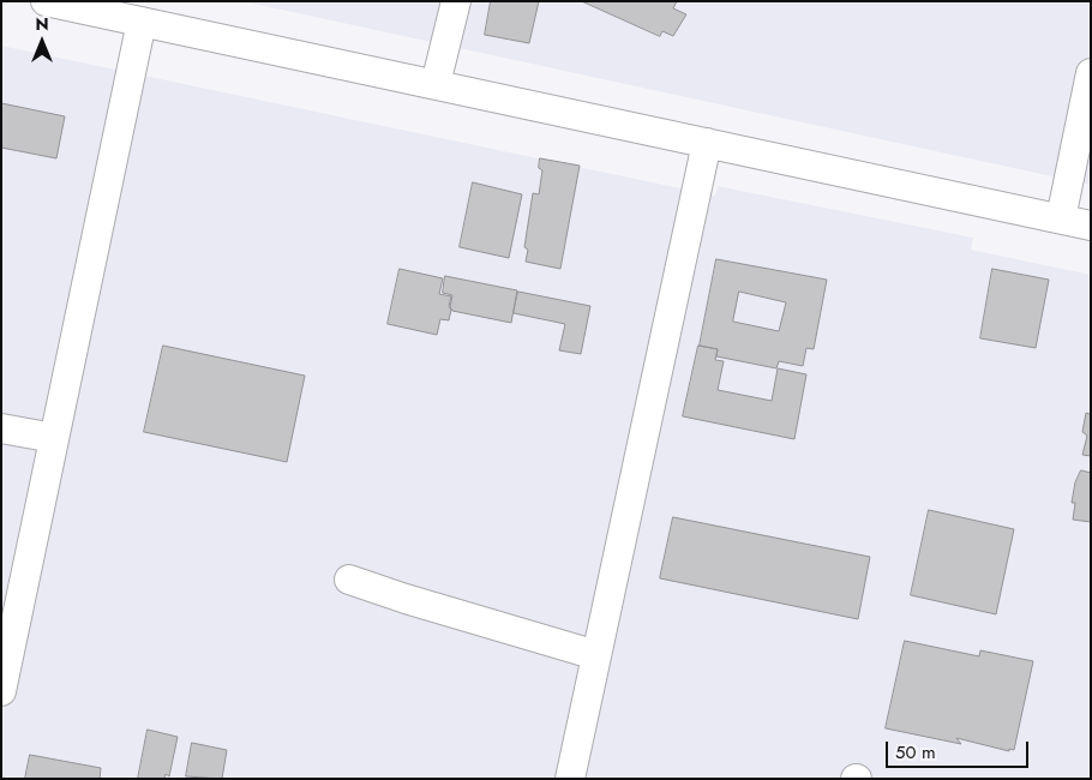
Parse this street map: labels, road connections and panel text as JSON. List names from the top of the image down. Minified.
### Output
{"scale_bar":"50 m","north":"top"}
